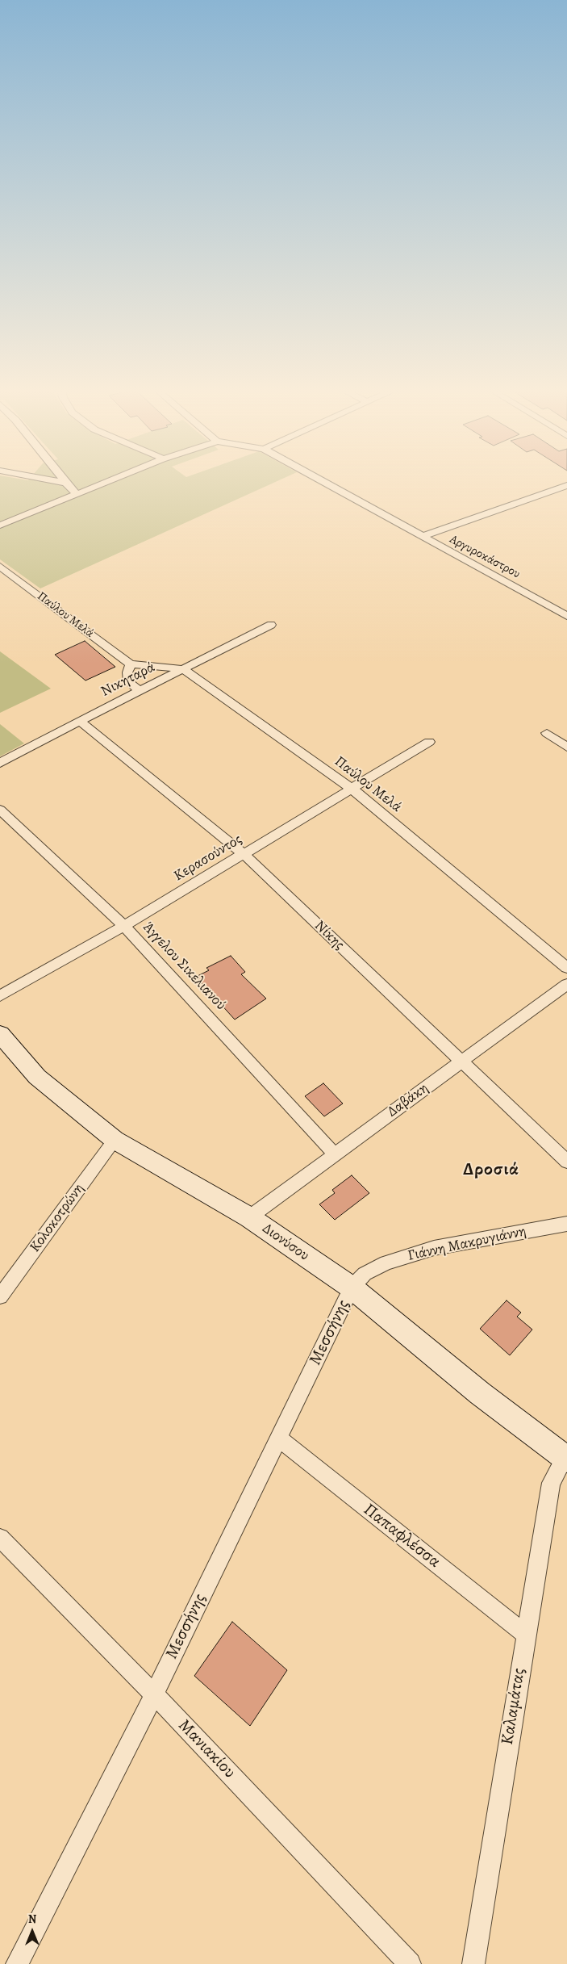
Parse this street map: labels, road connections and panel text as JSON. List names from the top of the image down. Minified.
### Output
{"streets":{"main road":["Διονύσου"],"street":["Αργυροκάστρου","Παύλου Μελά","Νικηταρά","Κερασούντος","Νίκης","Άγγελου Σικελιανού","Δαβάκη","Κολοκοτρώνη","Γιάννη Μακρυγιάννη","Μεσσήνης","Παπαφλέσσα","Καλαμάτας","Μανιακίου"]},"crossings":[["Παύλου Μελά","Νικηταρά"],["Παύλου Μελά","Κερασούντος"],["Νικηταρά","Νίκης"],["Κερασούντος","Νίκης"],["Κερασούντος","Άγγελου Σικελιανού"],["Νίκης","Δαβάκη"],["Άγγελου Σικελιανού","Δαβάκη"],["Δαβάκη","Διονύσου"],["Κολοκοτρώνη","Διονύσου"],["Διονύσου","Γιάννη Μακρυγιάννη"],["Διονύσου","Μεσσήνης"],["Διονύσου","Καλαμάτας"],["Γιάννη Μακρυγιάννη","Μεσσήνης"],["Μεσσήνης","Παπαφλέσσα"],["Μεσσήνης","Μανιακίου"],["Παπαφλέσσα","Καλαμάτας"]],"districts":["Δροσιά"],"north":"top"}
